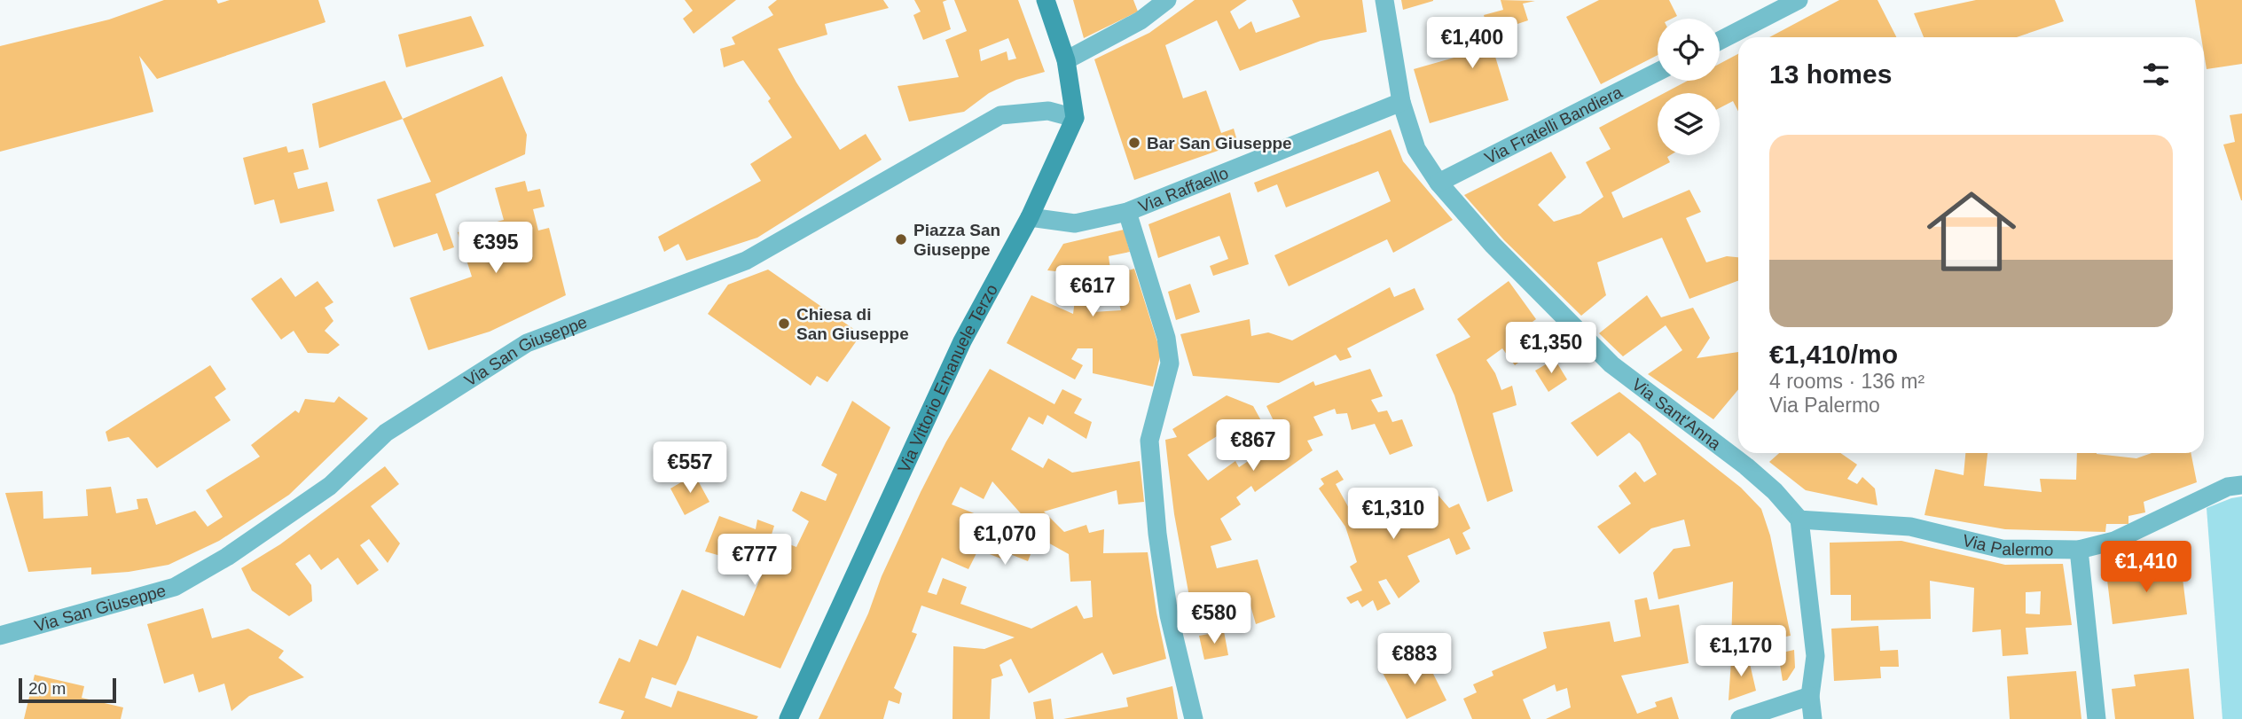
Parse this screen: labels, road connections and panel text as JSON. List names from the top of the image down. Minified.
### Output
{"streets":{"street":["Via Fratelli Bandiera","Via Raffaello","Via San Giuseppe","Via Vittorio Emanuele Terzo","Via Sant'Anna","Via Palermo"]},"crossings":[["Via Fratelli Bandiera","Via Sant'Anna"],["Via Raffaello","Via Vittorio Emanuele Terzo"],["Via Raffaello","Via Sant'Anna"],["Via San Giuseppe","Via Vittorio Emanuele Terzo"],["Via Sant'Anna","Via Palermo"]],"places":["Bar San Giuseppe","Piazza San Giuseppe","Chiesa di San Giuseppe"],"scale_bar":"20 m","page":{"price":["€1,400","€395","€617","€1,350","€867","€557","€1,310","€1,070","€777","€1,410","€580","€1,170","€883"],"heading":"13 homes","list":[{"name":"€1,410/mo","note":"4 rooms · 136 m² · Via Palermo"}],"scale":"20 m"}}
